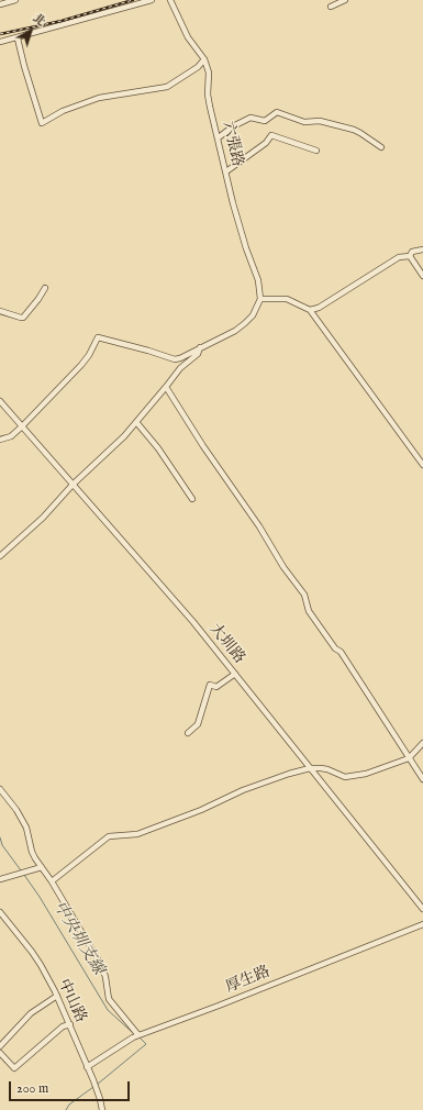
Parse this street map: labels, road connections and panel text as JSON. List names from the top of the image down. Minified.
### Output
{"streets":{"street":["六張路","大圳路","厚生路","中山路"]},"crossings":[["厚生路","中山路"]],"water":["中央圳支線"],"scale_bar":"200 m","north":"top right"}
